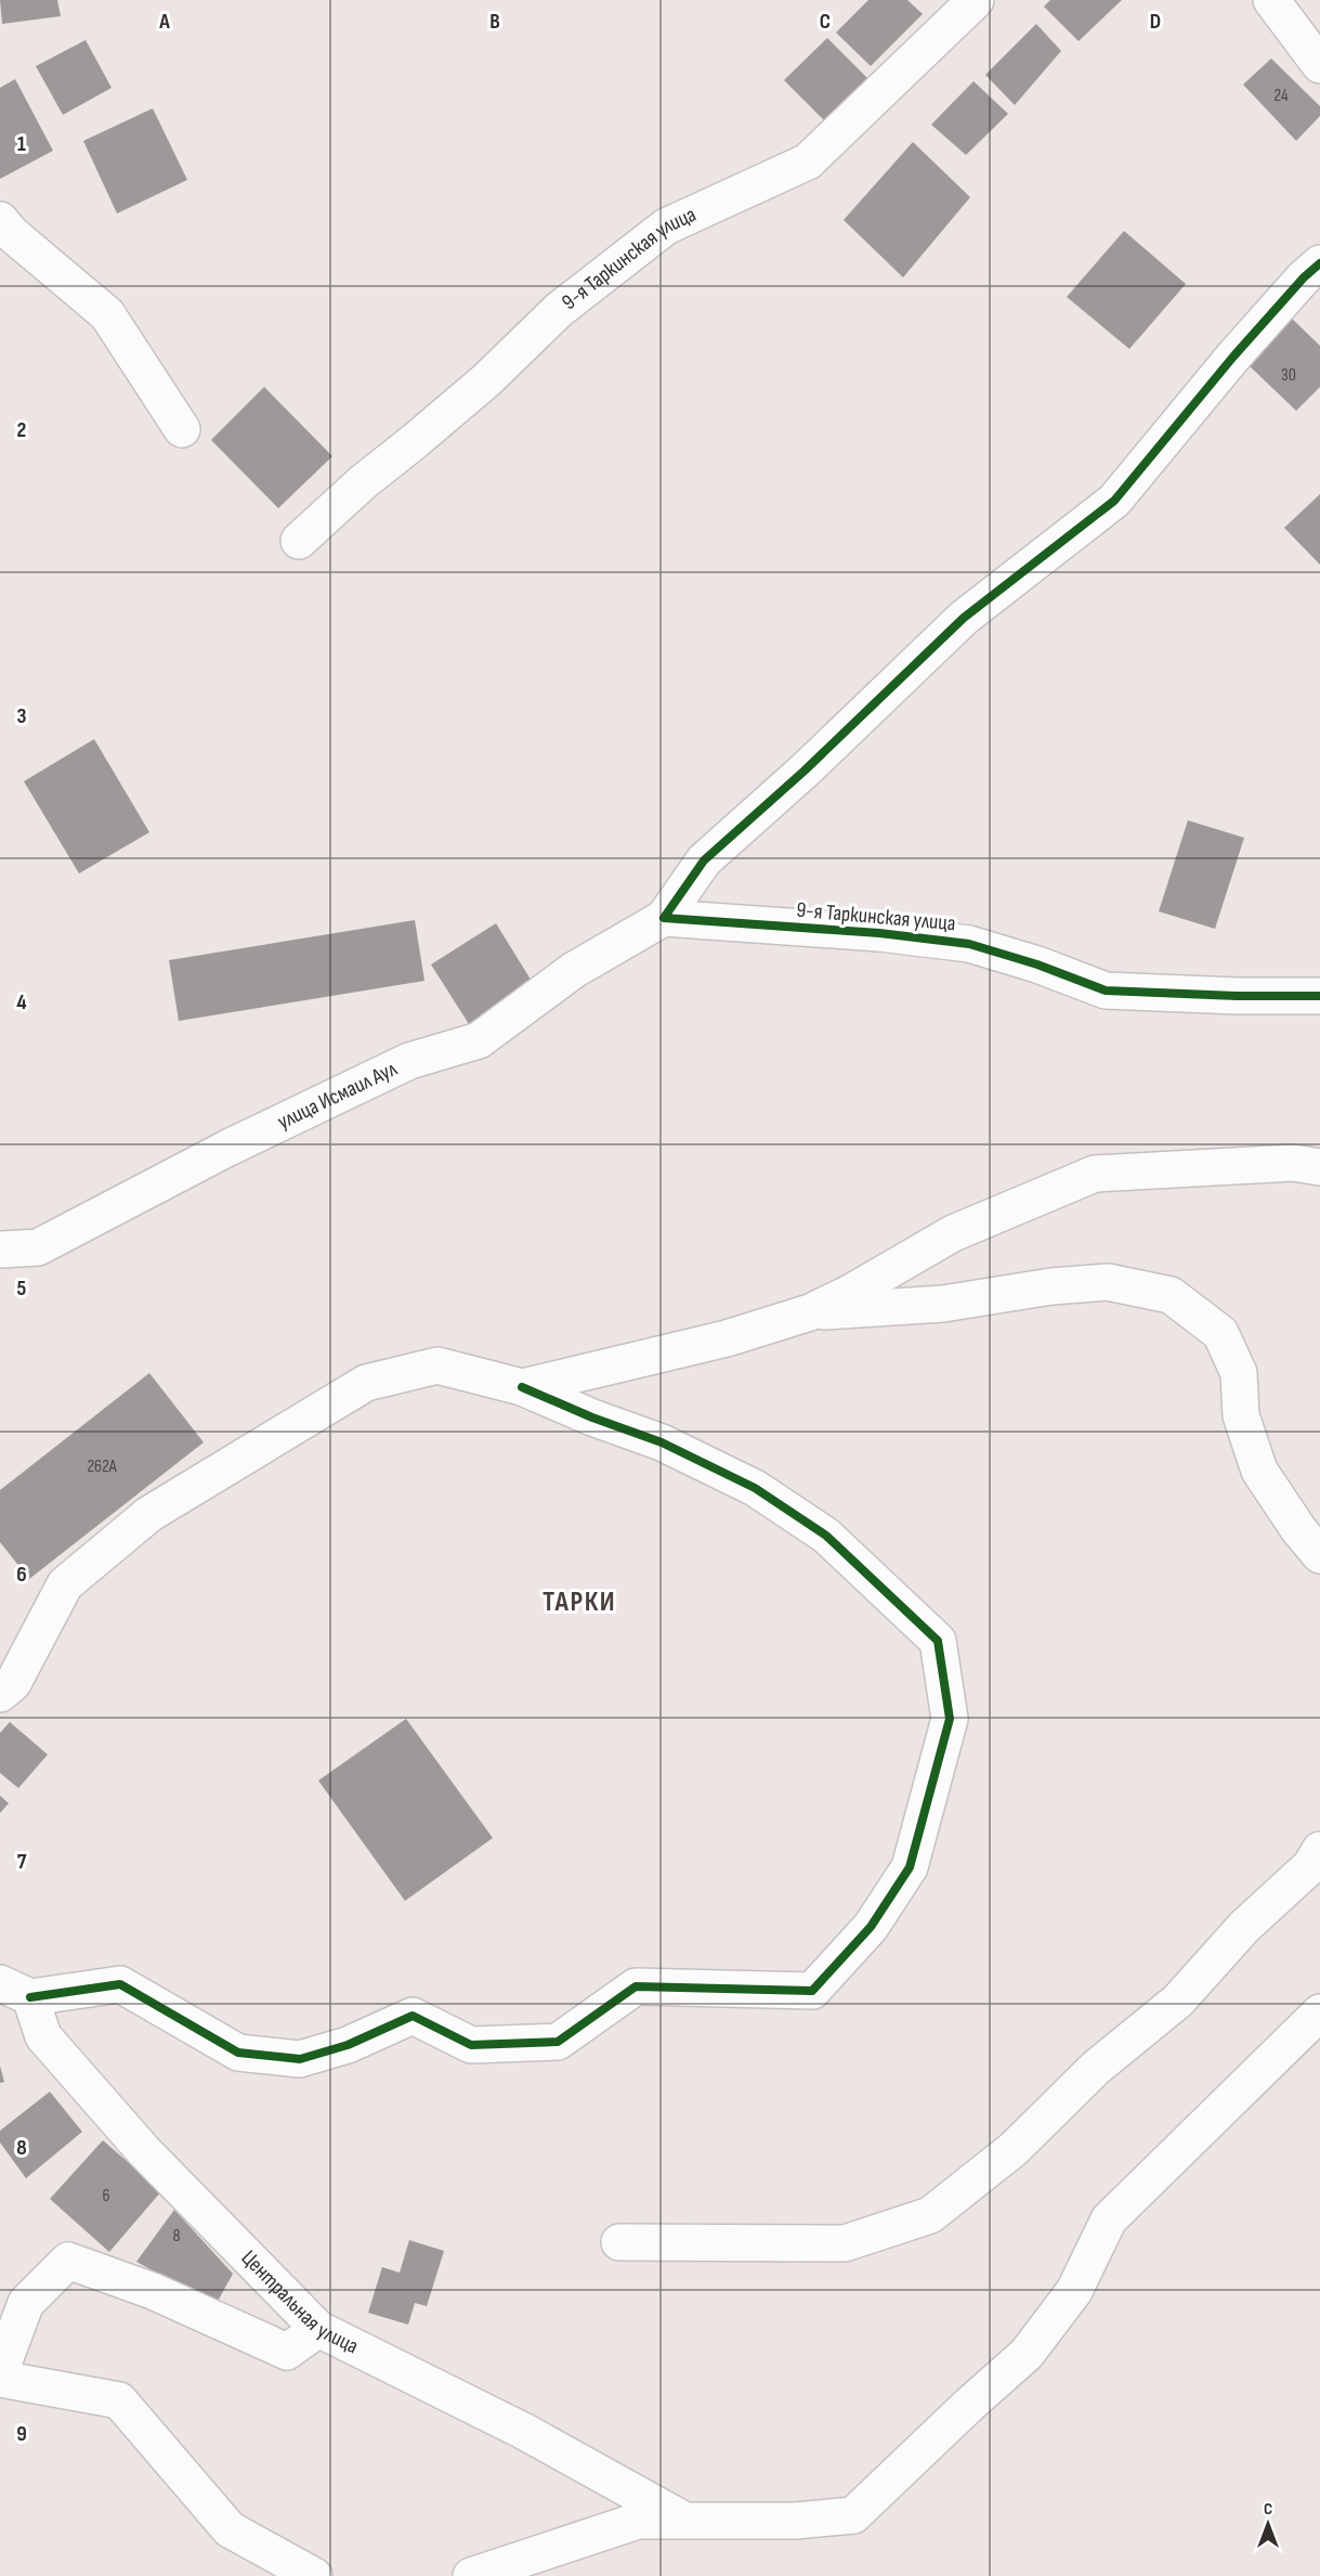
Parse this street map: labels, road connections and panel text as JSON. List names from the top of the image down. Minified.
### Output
{"streets":{"street":["9-я Таркинская улица","улица Исмаил Аул","Центральная улица"]},"crossings":[["9-я Таркинская улица","улица Исмаил Аул"]],"districts":["ТАРКИ"],"house_numbers":["24","30","262А","6","8"],"north":"top","grid":{"columns":["A","B","C","D"],"rows":["1","2","3","4","5","6","7","8","9"]}}
